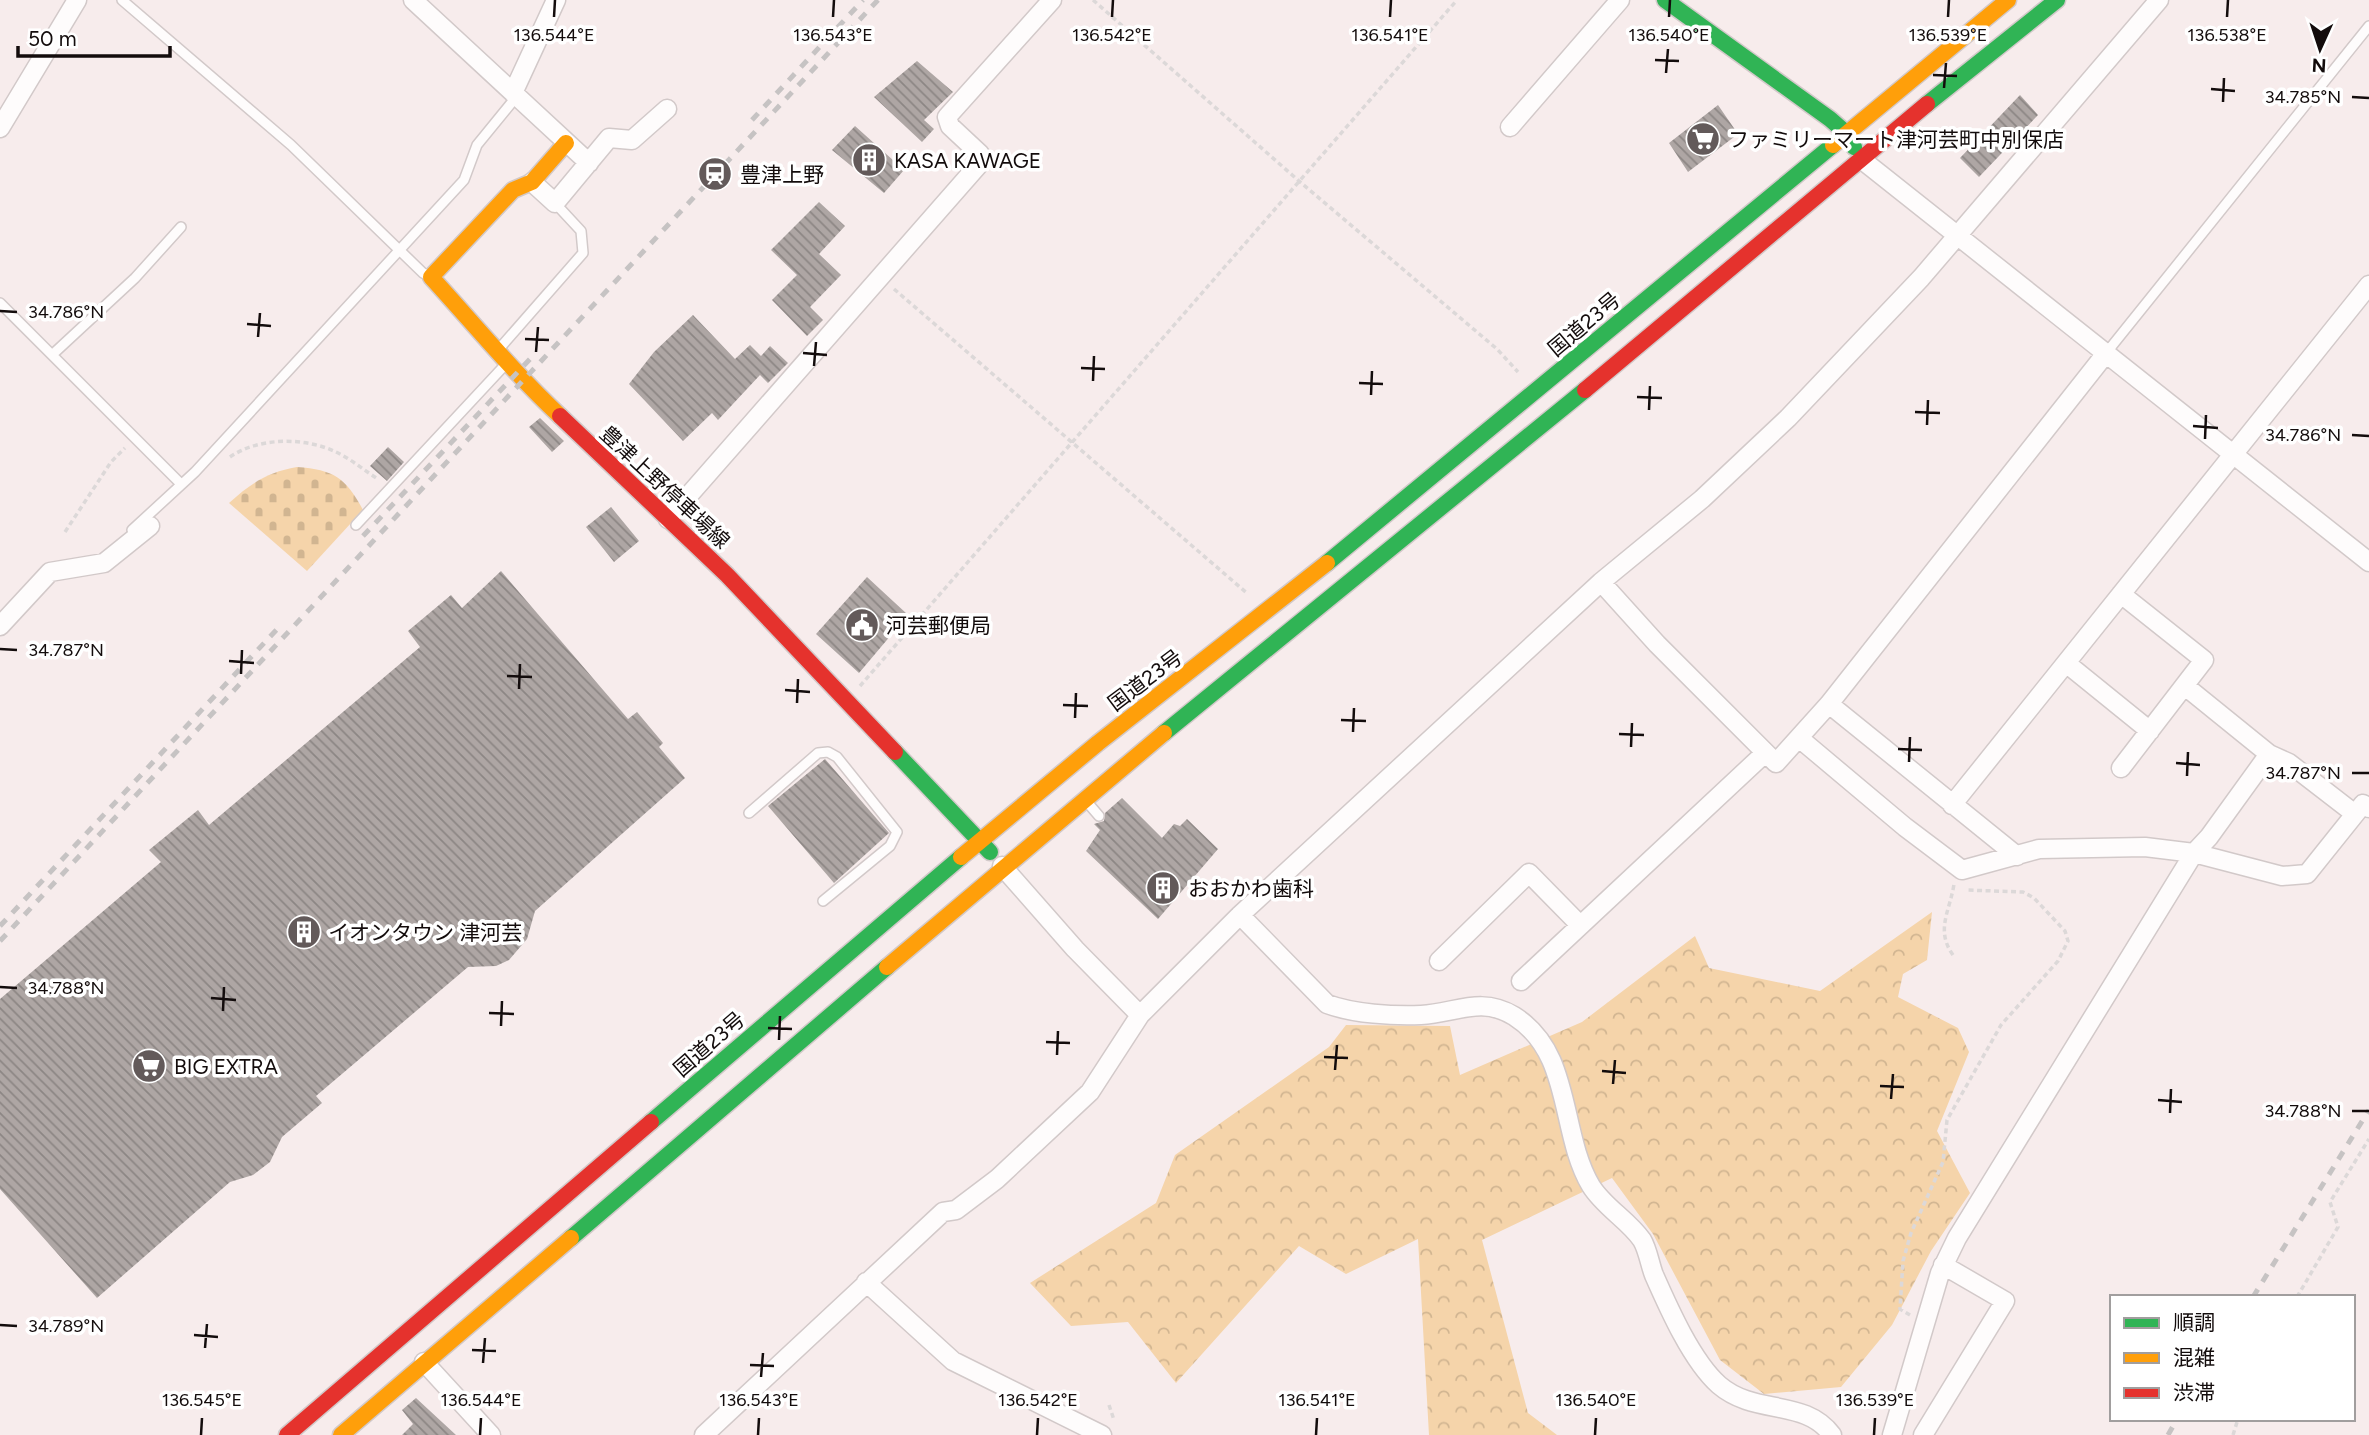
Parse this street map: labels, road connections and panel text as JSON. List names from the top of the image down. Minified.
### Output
{"streets":{"main road":["国道23号","豊津上野停車場線"]},"crossings":[["国道23号","豊津上野停車場線"]],"places":{"supermarket":["ファミリーマート津河芸町中別保店","BIG EXTRA"],"building":["KASA KAWAGE","おおかわ歯科","イオンタウン 津河芸"],"station":["豊津上野"],"public building":["河芸郵便局"]},"legend":["順調","混雑","渋滞"],"scale_bar":"50 m","north":"bottom","coordinates":["136.544°E","136.543°E","136.542°E","136.541°E","136.540°E","136.539°E","136.538°E","34.785°N","34.786°N","34.787°N","34.788°N","34.789°N","136.545°E"]}
